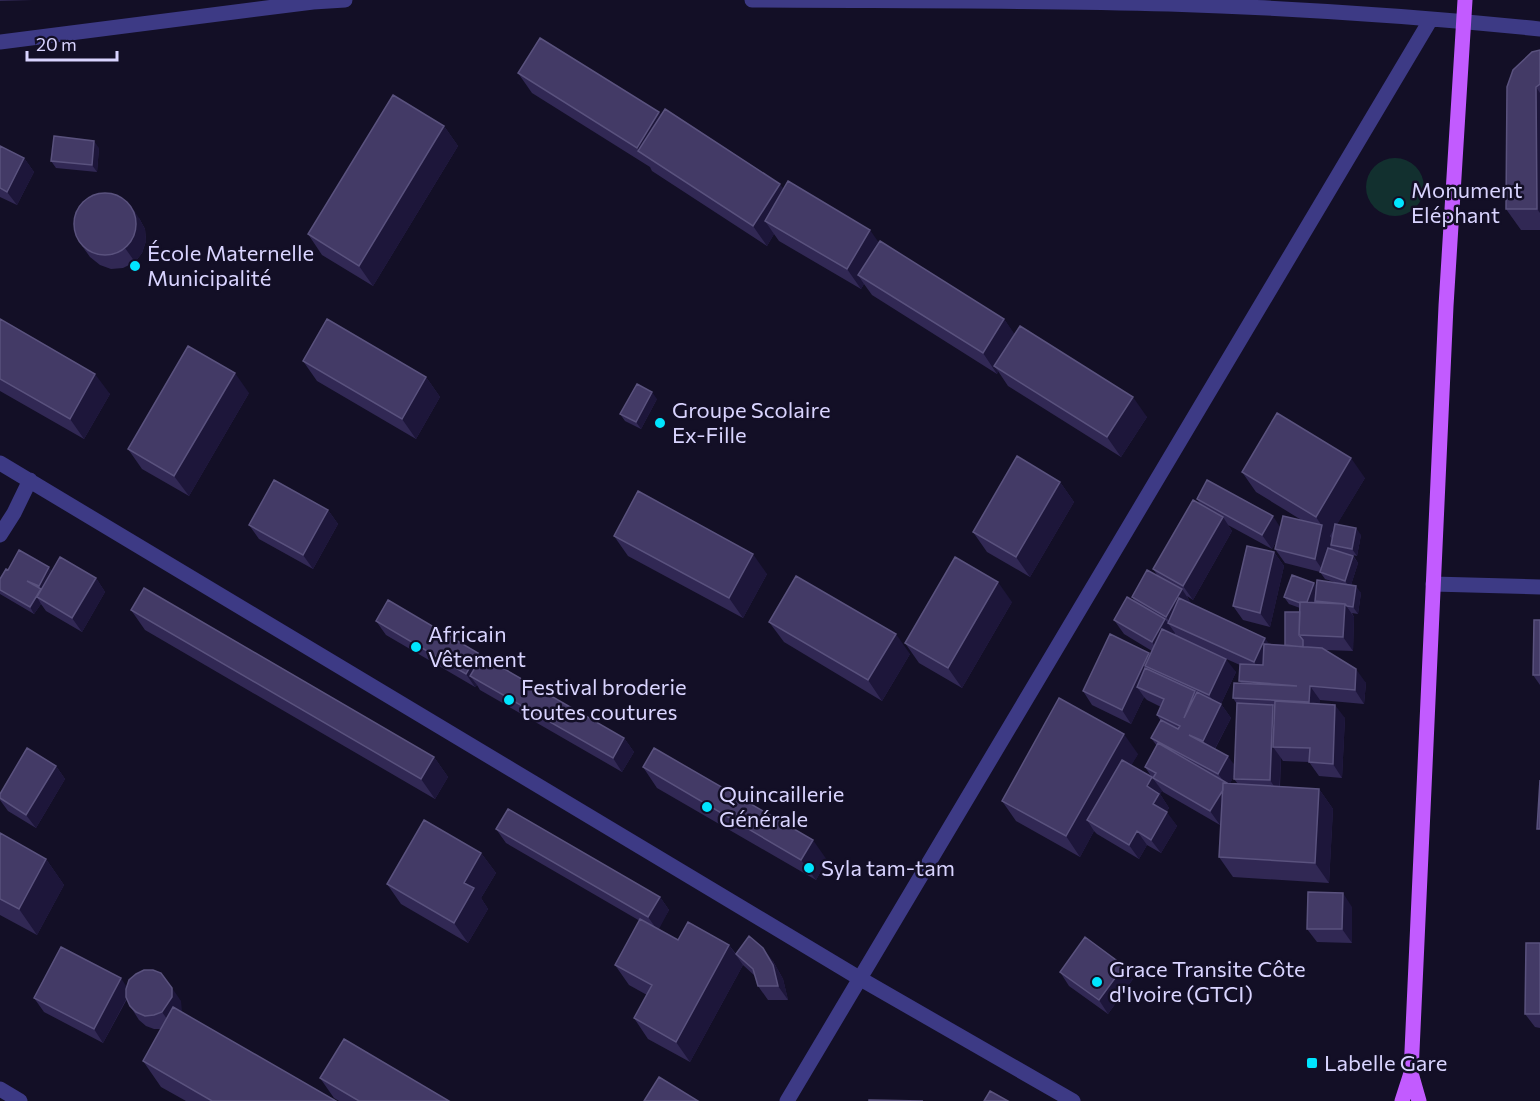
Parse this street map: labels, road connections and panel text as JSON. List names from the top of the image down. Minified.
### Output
{"places":{"other":["Monument Eléphant","École Maternelle Municipalité","Groupe Scolaire Ex-Fille","Africain Vêtement","Festival broderie toutes coutures","Quincaillerie Générale","Syla tam-tam","Grace Transite Côte d'Ivoire (GTCI)"],"transit":["Labelle Gare"]},"scale_bar":"20 m"}
